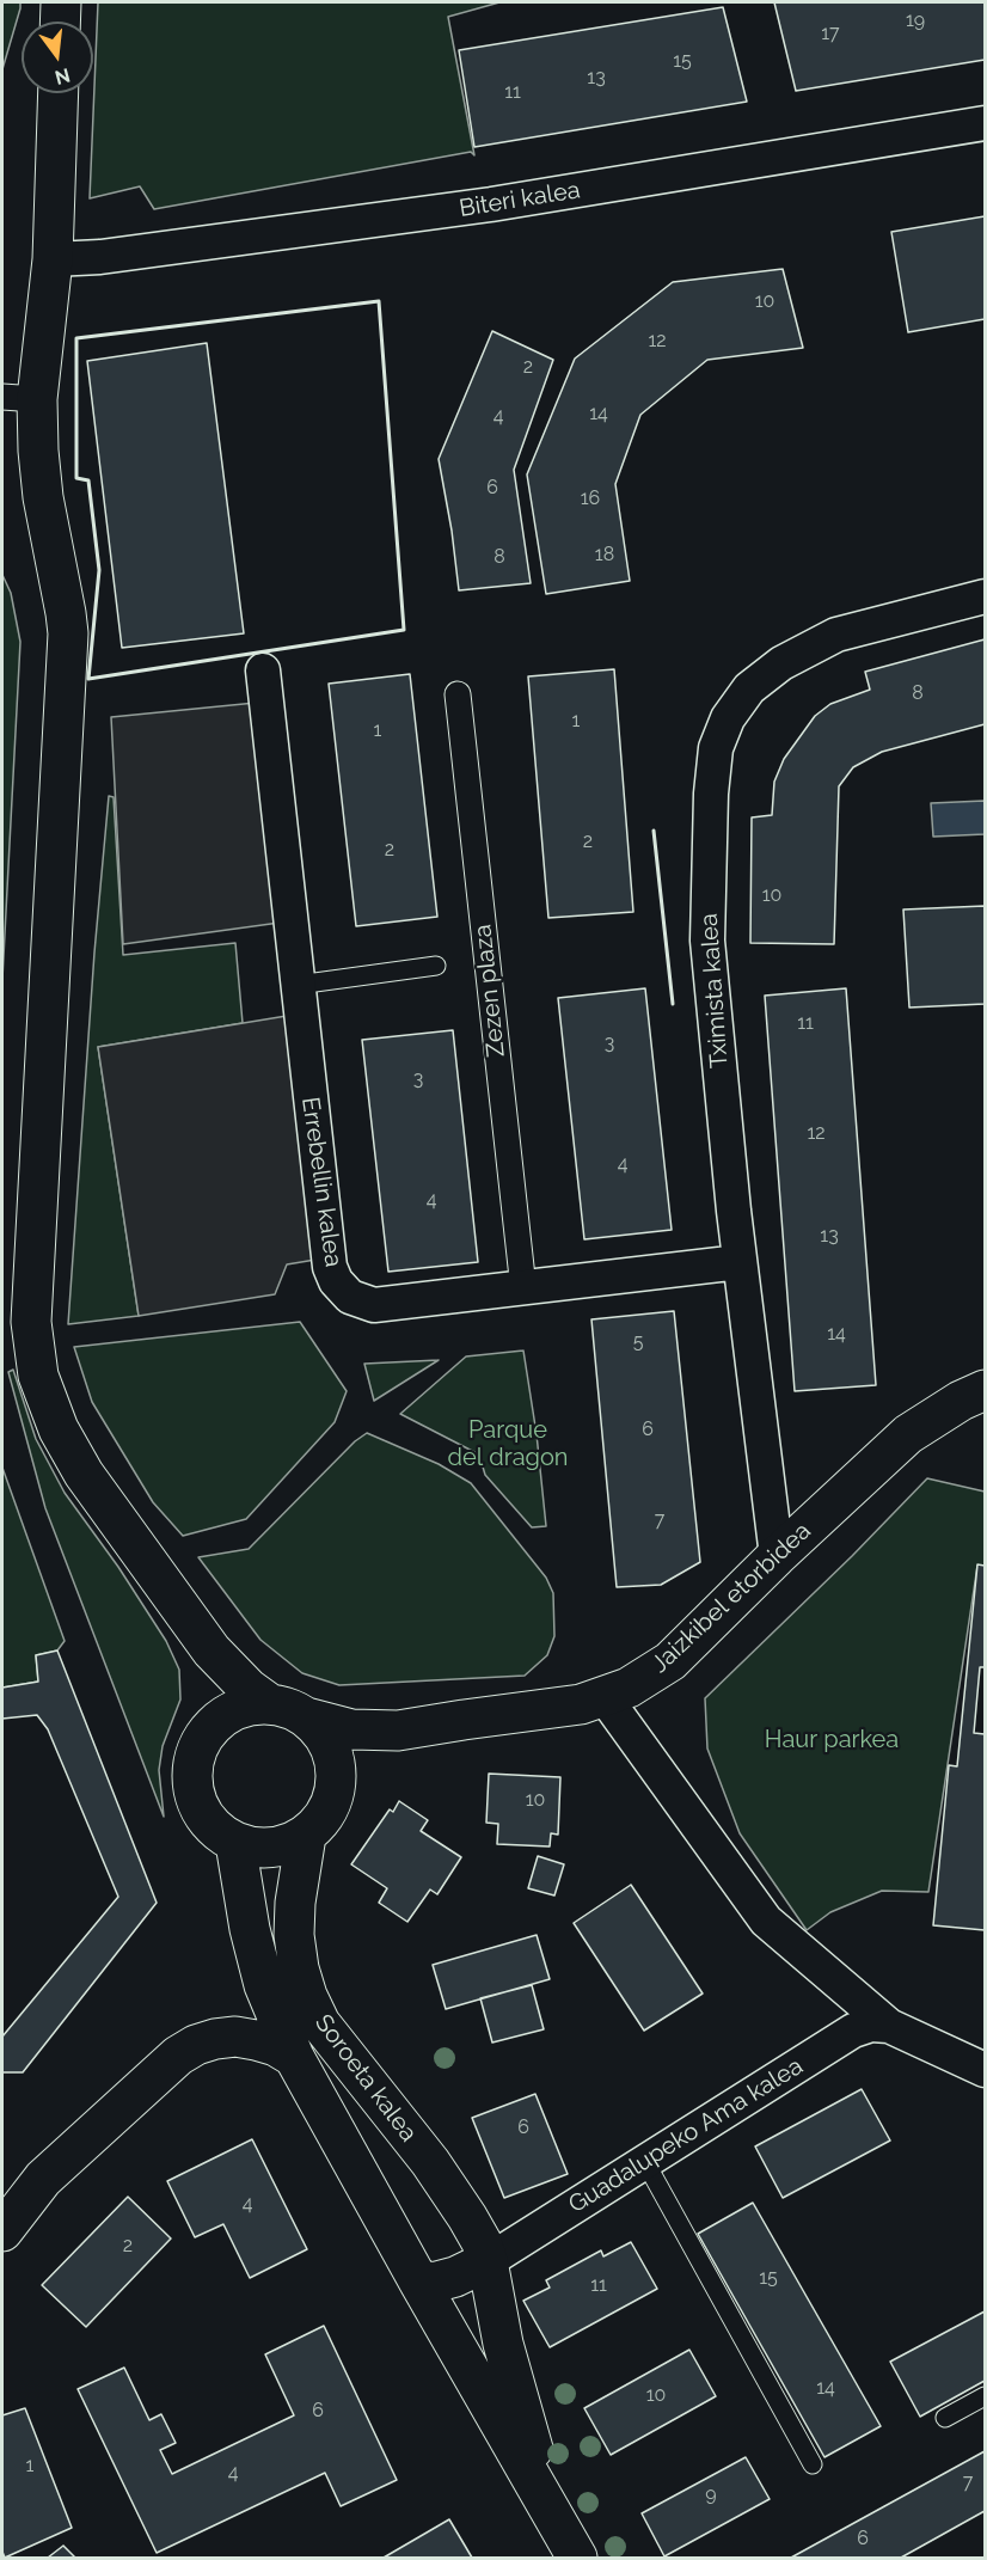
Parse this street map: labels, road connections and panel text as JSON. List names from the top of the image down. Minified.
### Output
{"streets":{"street":["Biteri kalea","Zezen plaza","Tximista kalea","Errebellin kalea","Jaizkibel etorbidea","Soroeta kalea","Guadalupeko Ama kalea"]},"crossings":[["Zezen plaza","Errebellin kalea"],["Tximista kalea","Errebellin kalea"],["Tximista kalea","Jaizkibel etorbidea"],["Jaizkibel etorbidea","Soroeta kalea"],["Soroeta kalea","Guadalupeko Ama kalea"]],"parks":["Parque del dragon","Haur parkea"],"house_numbers":["19","17","15","13","11","10","12","2","14","4","6","16","18","8","8","1","1","2","2","10","11","3","3","12","4","4","13","14","5","6","7","10","6","4","2","15","11","14","10","6","1","4","7","9","6"],"north":"bottom"}
